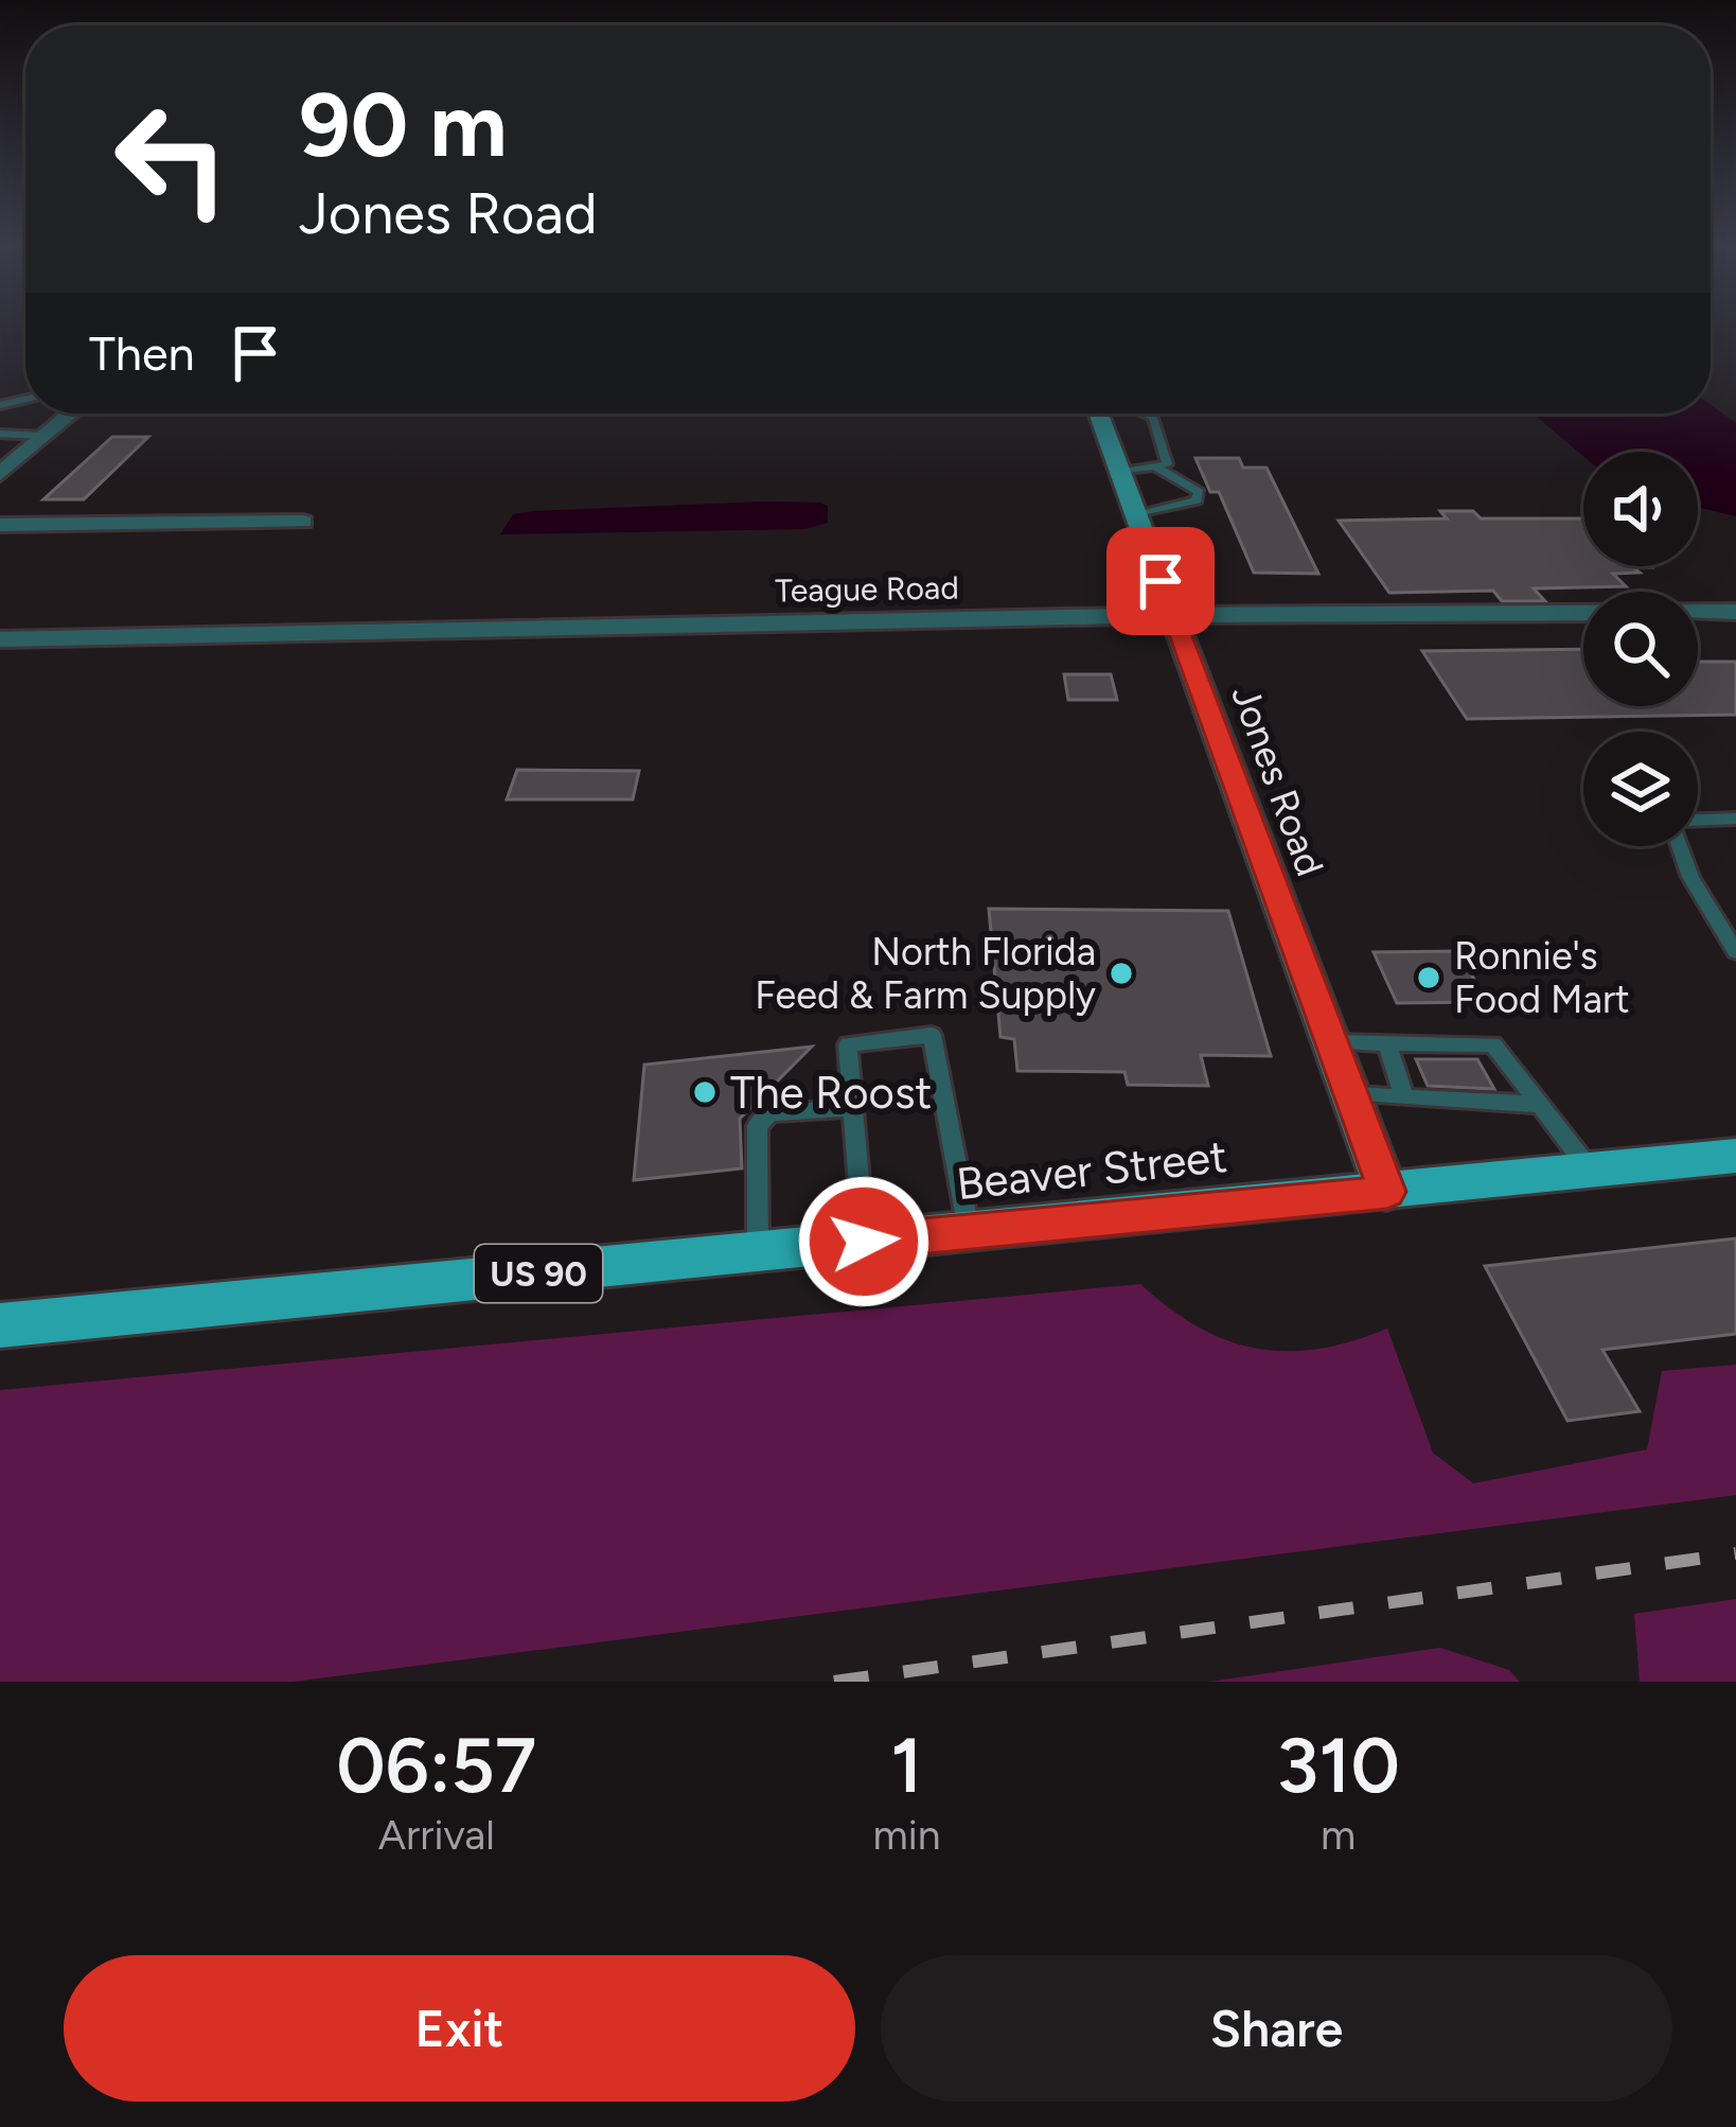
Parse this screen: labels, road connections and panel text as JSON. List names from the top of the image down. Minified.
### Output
{"streets":{"main road":["Beaver Street","US 90"],"street":["Teague Road","Jones Road"]},"crossings":[["Teague Road","Jones Road"],["Jones Road","Beaver Street"]],"places":["North Florida Feed & Farm Supply","Ronnie's Food Mart","The Roost"],"page":{"turn":["90 m","Jones Road"],"then":"Then","eta":["06:57","Arrival","1","min","310","m"],"buttons":["Exit","Share"]}}
